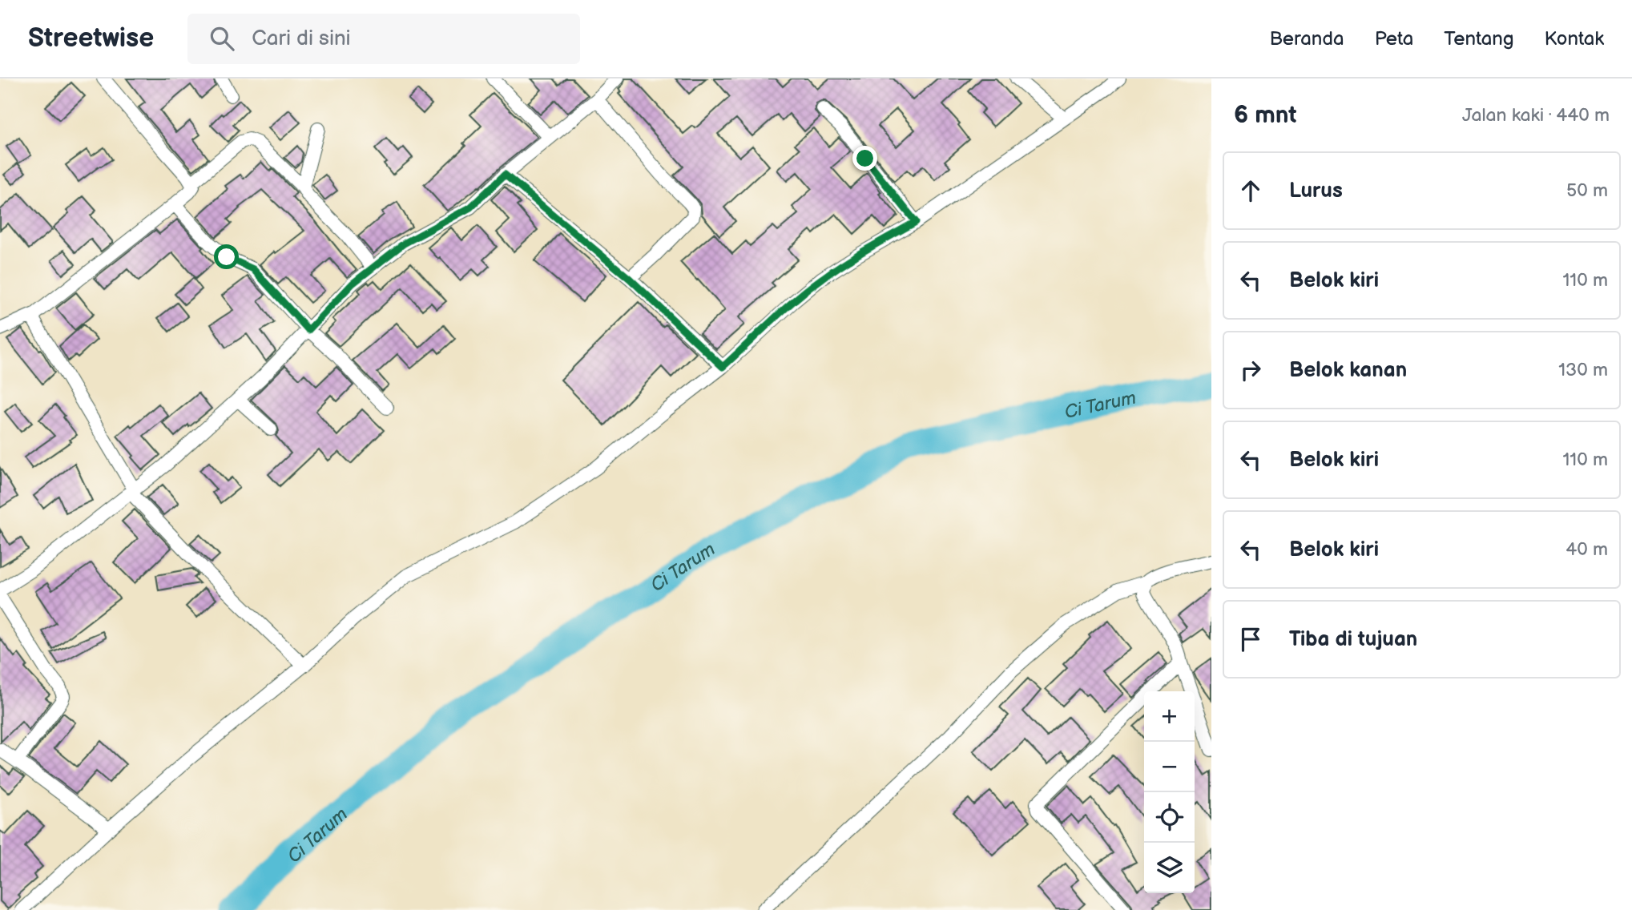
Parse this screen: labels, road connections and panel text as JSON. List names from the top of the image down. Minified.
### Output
{"water":["Ci Tarum"],"page":{"header":"Streetwise","search":"Cari di sini","nav":["Beranda","Peta","Tentang","Kontak"],"heading":["6 mnt","Jalan kaki · 440 m"],"list":[["Lurus","50 m"],["Belok kiri","110 m"],["Belok kanan","130 m"],["Belok kiri","110 m"],["Belok kiri","40 m"],"Tiba di tujuan"],"map_buttons":["+","−"]}}
